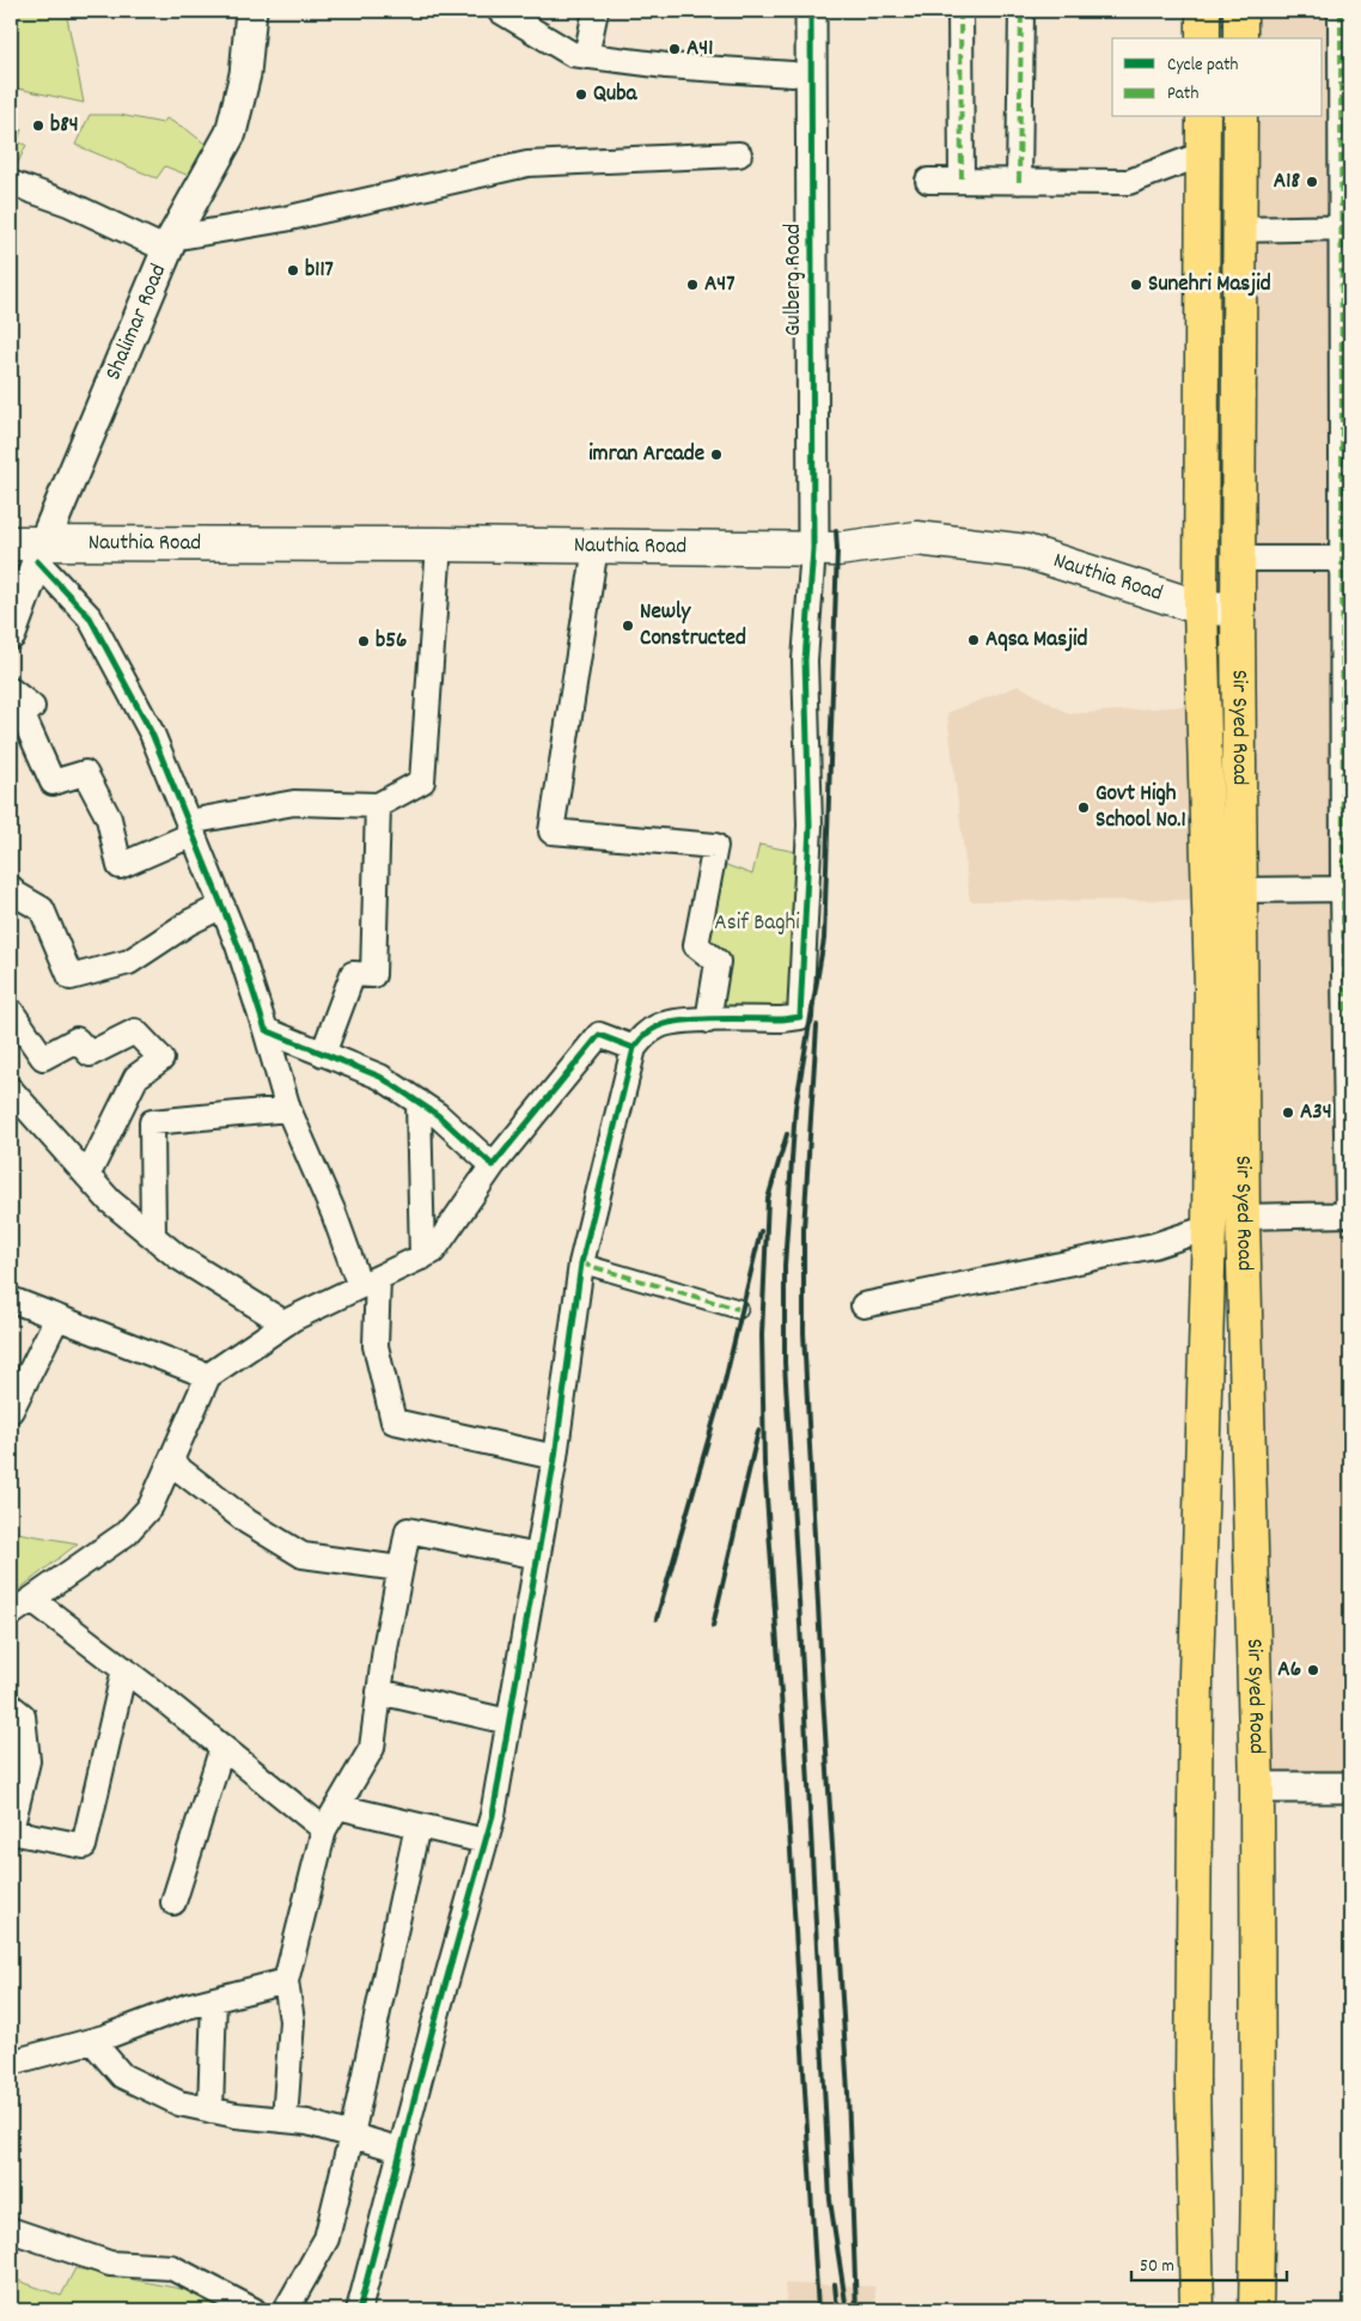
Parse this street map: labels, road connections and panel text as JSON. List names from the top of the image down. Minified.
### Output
{"streets":{"main road":["Nauthia Road","Sir Syed Road"],"street":["Gulberg Road","Shalimar Road"]},"crossings":[["Gulberg Road","Nauthia Road"],["Shalimar Road","Nauthia Road"],["Nauthia Road","Sir Syed Road"]],"parks":["Asif Baghi"],"places":["A41","Quba","b84","A18","b117","A47","Sunehri Masjid","imran Arcade","Newly Constructed","Aqsa Masjid","b56","Govt High School No.1","A34","A6"],"legend":["Cycle path","Path"],"scale_bar":"50 m"}
